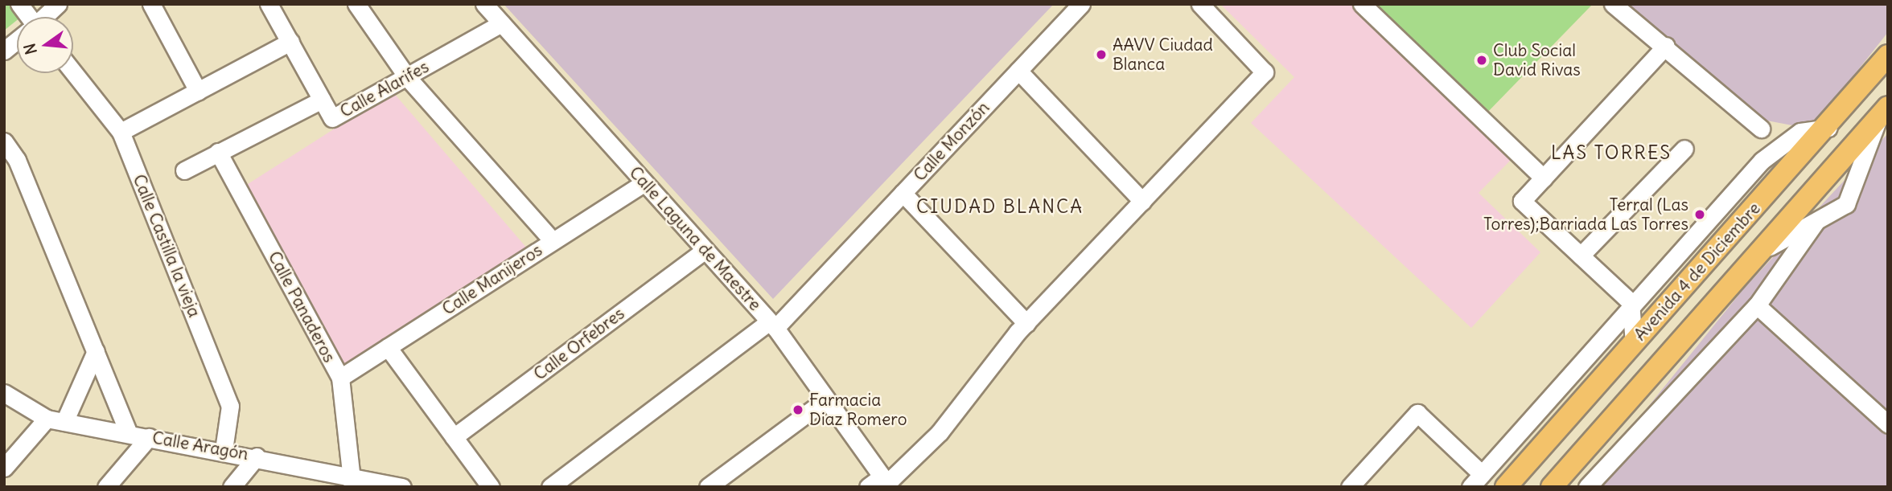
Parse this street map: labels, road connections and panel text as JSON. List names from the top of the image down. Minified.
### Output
{"streets":{"main road":["Avenida 4 de Diciembre"],"street":["Calle Alarifes","Calle Monzón","Calle Laguna de Maestre","Calle Castilla la vieja","Calle Manijeros","Calle Panaderos","Calle Orfebres","Calle Aragón"]},"crossings":[["Calle Alarifes","Calle Laguna de Maestre"],["Calle Alarifes","Calle Panaderos"],["Calle Monzón","Calle Laguna de Maestre"],["Calle Laguna de Maestre","Calle Manijeros"],["Calle Laguna de Maestre","Calle Orfebres"],["Calle Castilla la vieja","Calle Aragón"],["Calle Manijeros","Calle Panaderos"],["Calle Panaderos","Calle Aragón"]],"districts":["LAS TORRES","CIUDAD BLANCA"],"places":["AAVV Ciudad Blanca","Club Social David Rivas","Terral (Las Torres);Barriada Las Torres","Farmacia Diaz Romero"],"north":"left"}
